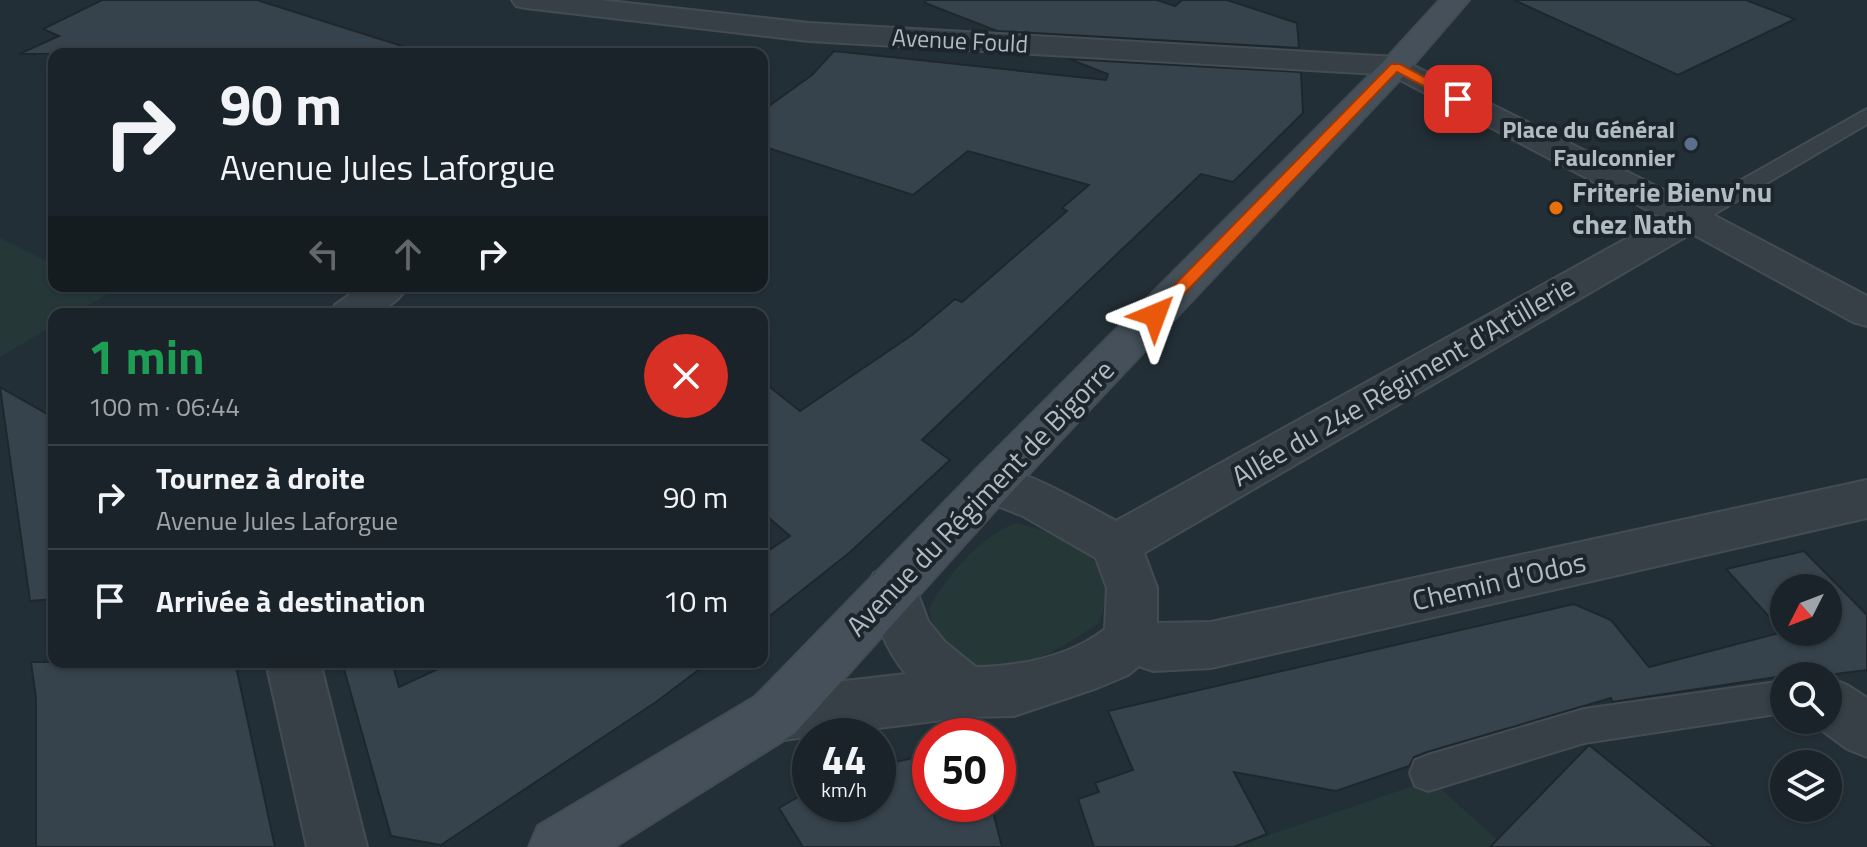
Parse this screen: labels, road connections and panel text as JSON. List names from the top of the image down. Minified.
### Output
{"streets":{"main road":["Avenue du Régiment de Bigorre"],"street":["Avenue Fould","Allée du 24e Régiment d'Artillerie","Chemin d'Odos"]},"crossings":[["Avenue Fould","Avenue du Régiment de Bigorre"],["Allée du 24e Régiment d'Artillerie","Avenue du Régiment de Bigorre"],["Allée du 24e Régiment d'Artillerie","Chemin d'Odos"],["Avenue du Régiment de Bigorre","Chemin d'Odos"]],"places":["Place du Général Faulconnier","Friterie Bienv'nu chez Nath"],"north":"bottom left","page":{"turn":["90 m","Avenue Jules Laforgue"],"heading":["1 min","100 m · 06:44"],"list":[{"name":"Tournez à droite","note":"Avenue Jules Laforgue","value":"90 m"},{"name":"Arrivée à destination","value":"10 m"}],"speed":"44 km/h","limit":"50"}}
